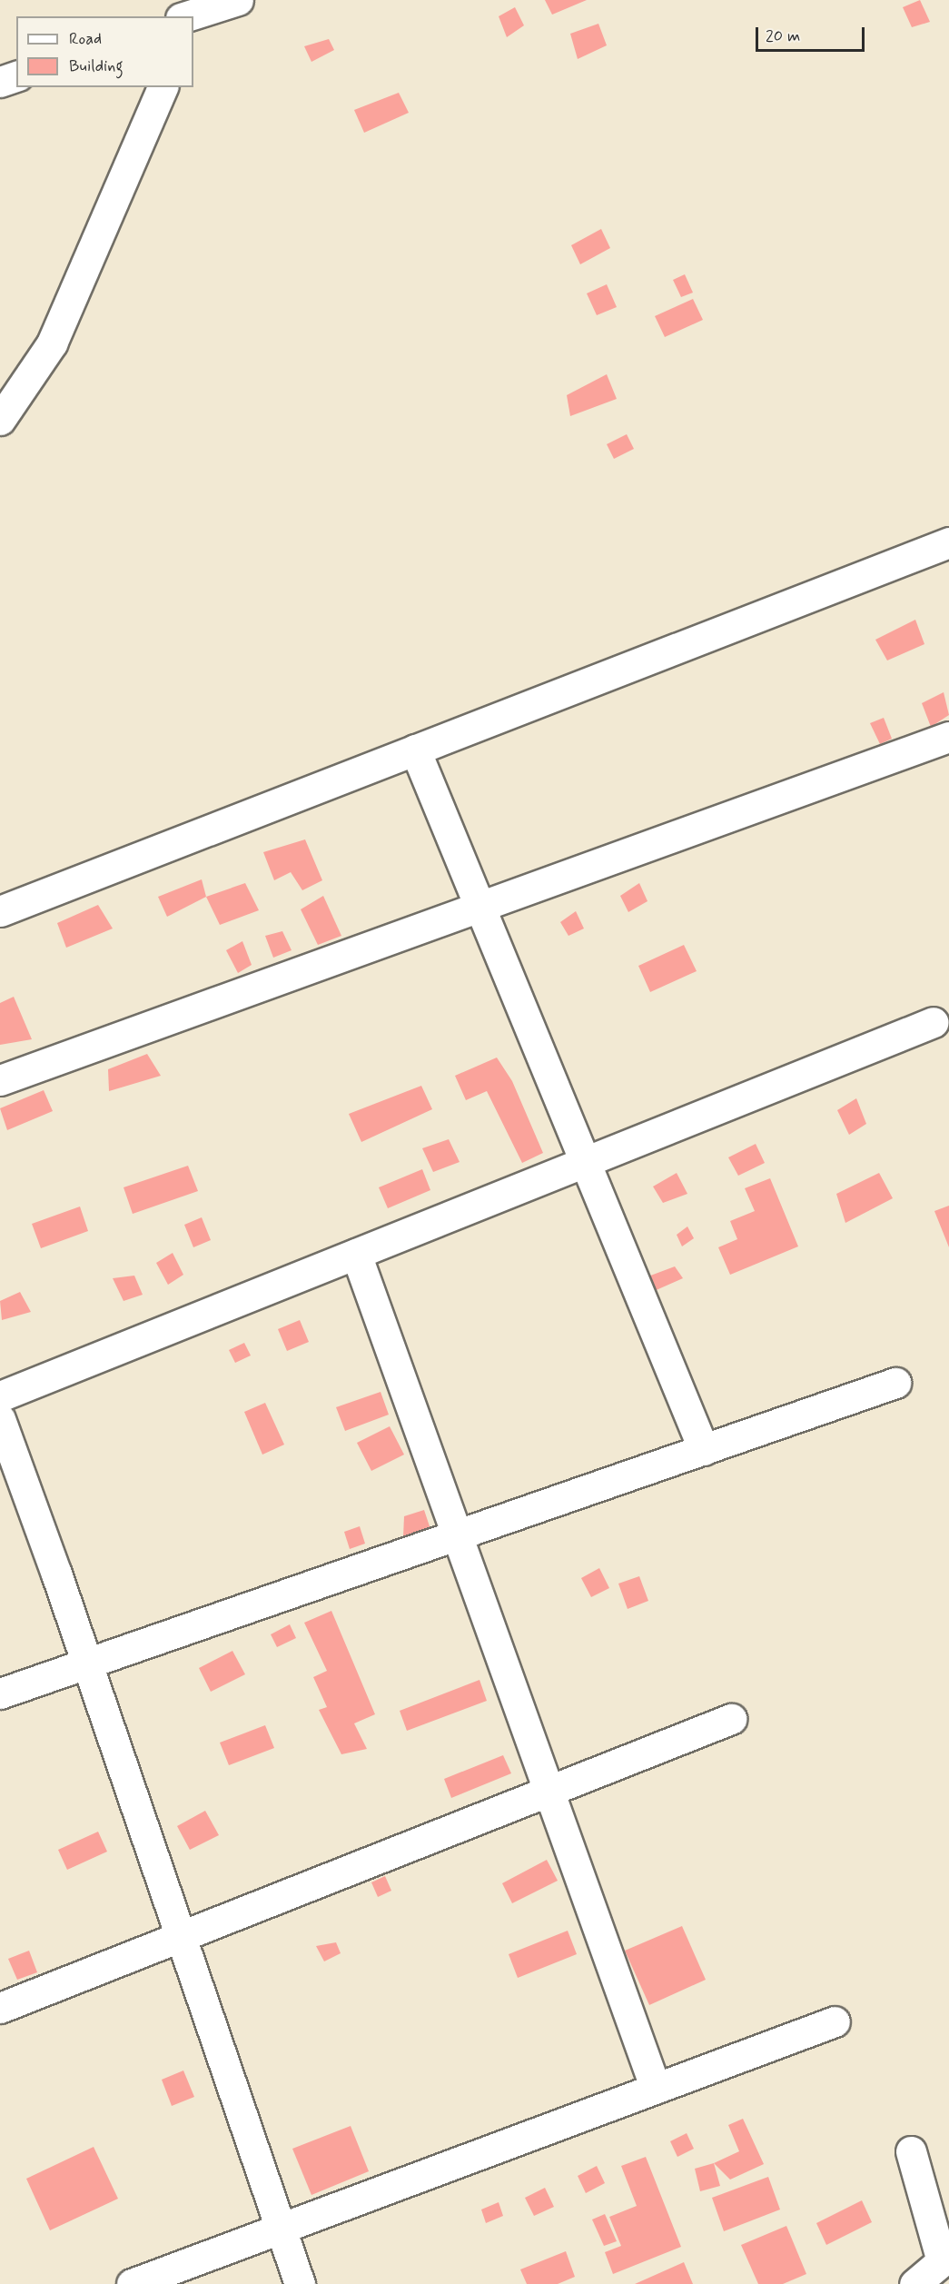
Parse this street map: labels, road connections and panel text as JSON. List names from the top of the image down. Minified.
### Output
{"legend":["Road","Building"],"scale_bar":"20 m"}
